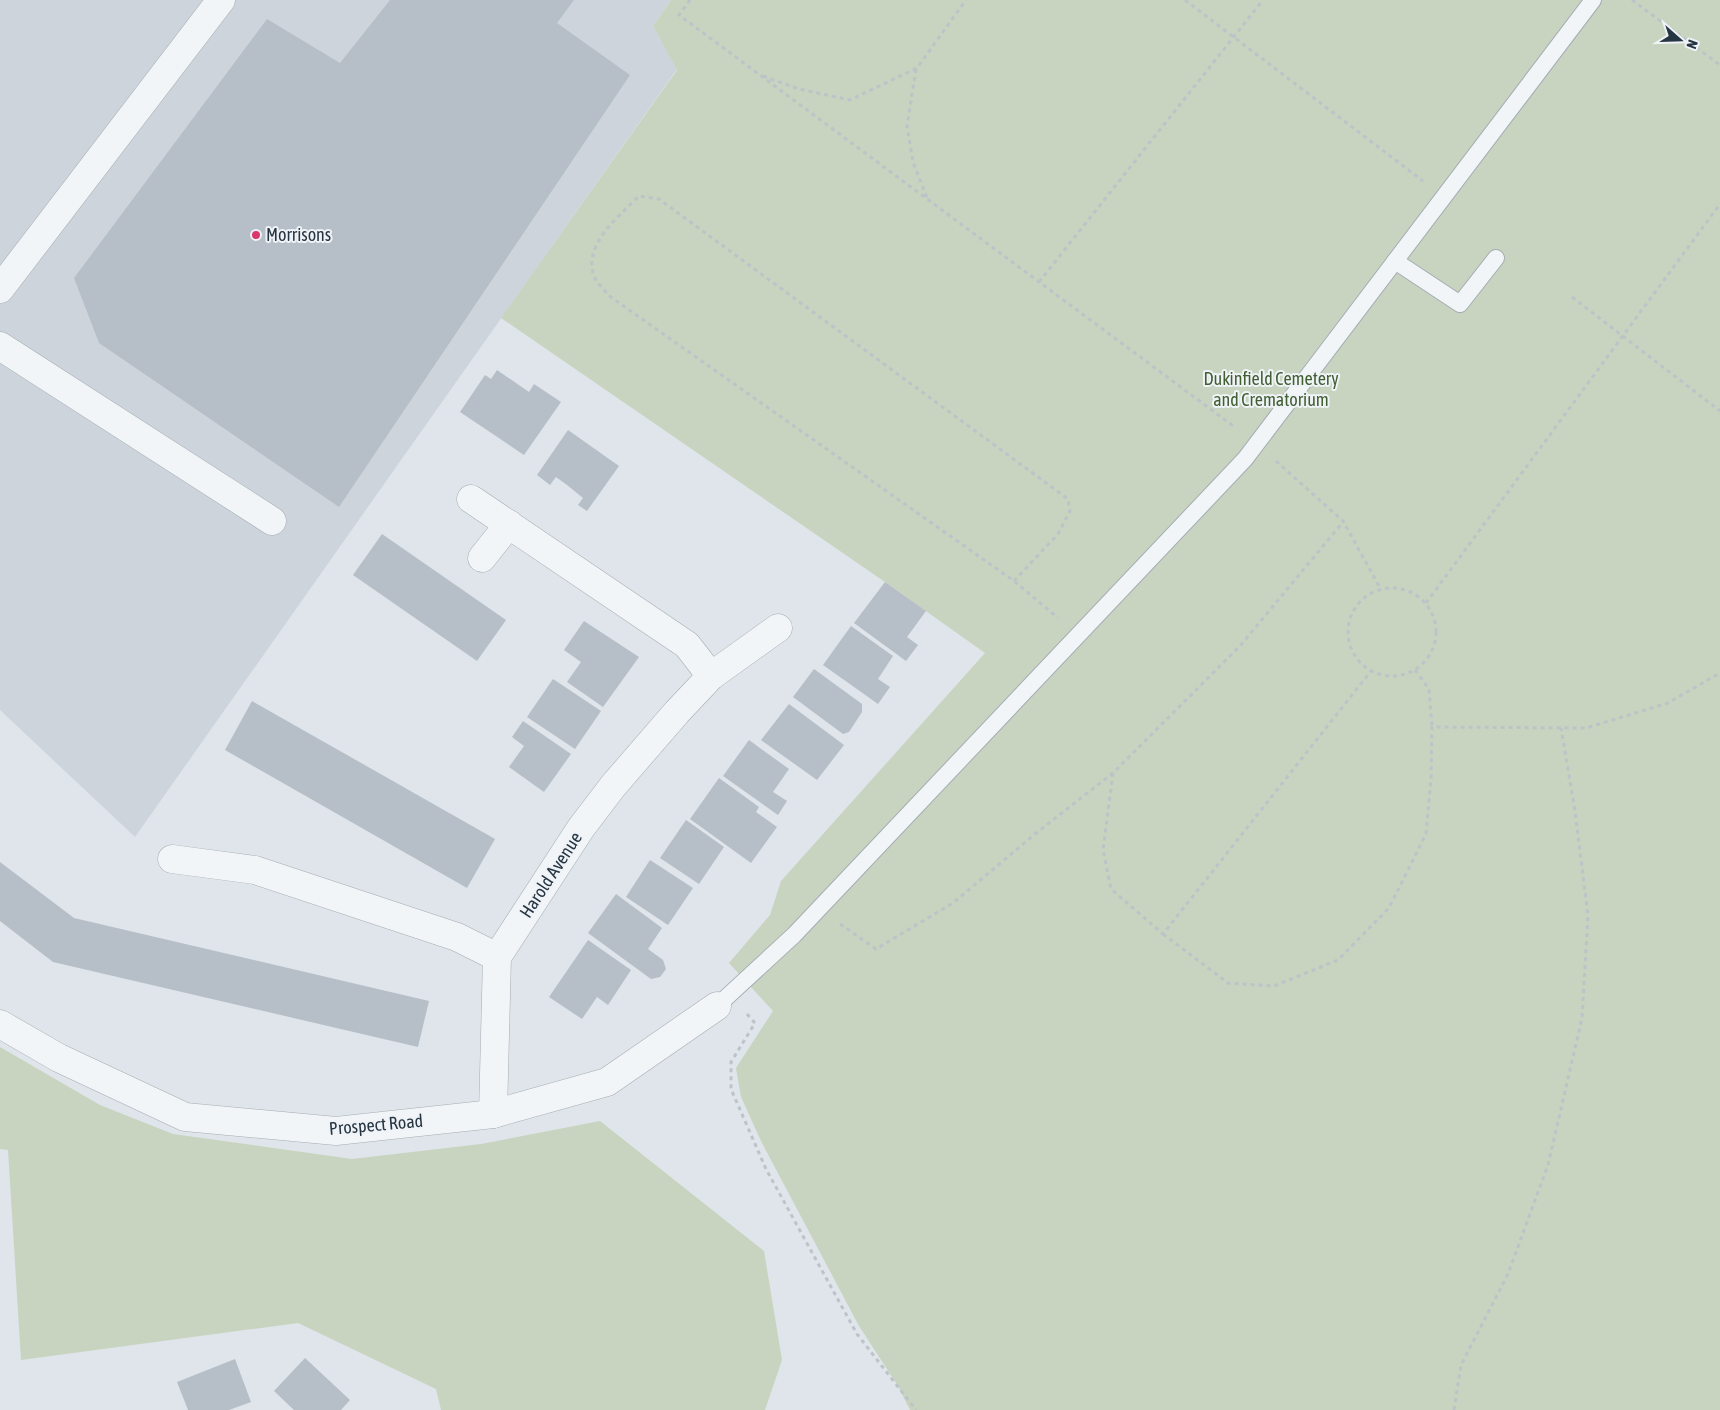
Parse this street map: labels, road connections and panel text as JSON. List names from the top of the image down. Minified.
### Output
{"streets":{"street":["Harold Avenue","Prospect Road"]},"parks":["Dukinfield Cemetery and Crematorium"],"places":["Morrisons"],"north":"right"}
